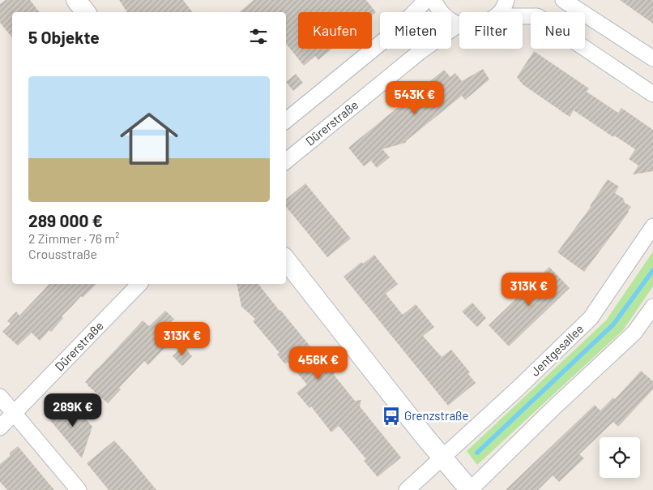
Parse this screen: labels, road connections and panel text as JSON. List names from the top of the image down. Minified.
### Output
{"streets":{"street":["Dürerstraße","Jentgesallee"]},"places":{"bus stop":["Grenzstraße"]},"page":{"chip":["Kaufen","Mieten","Filter","Neu"],"heading":"5 Objekte","list":[{"name":"289 000 €","note":"2 Zimmer · 76 m² · Crousstraße"}],"price":["543K €","313K €","313K €","456K €","289K €"]}}
